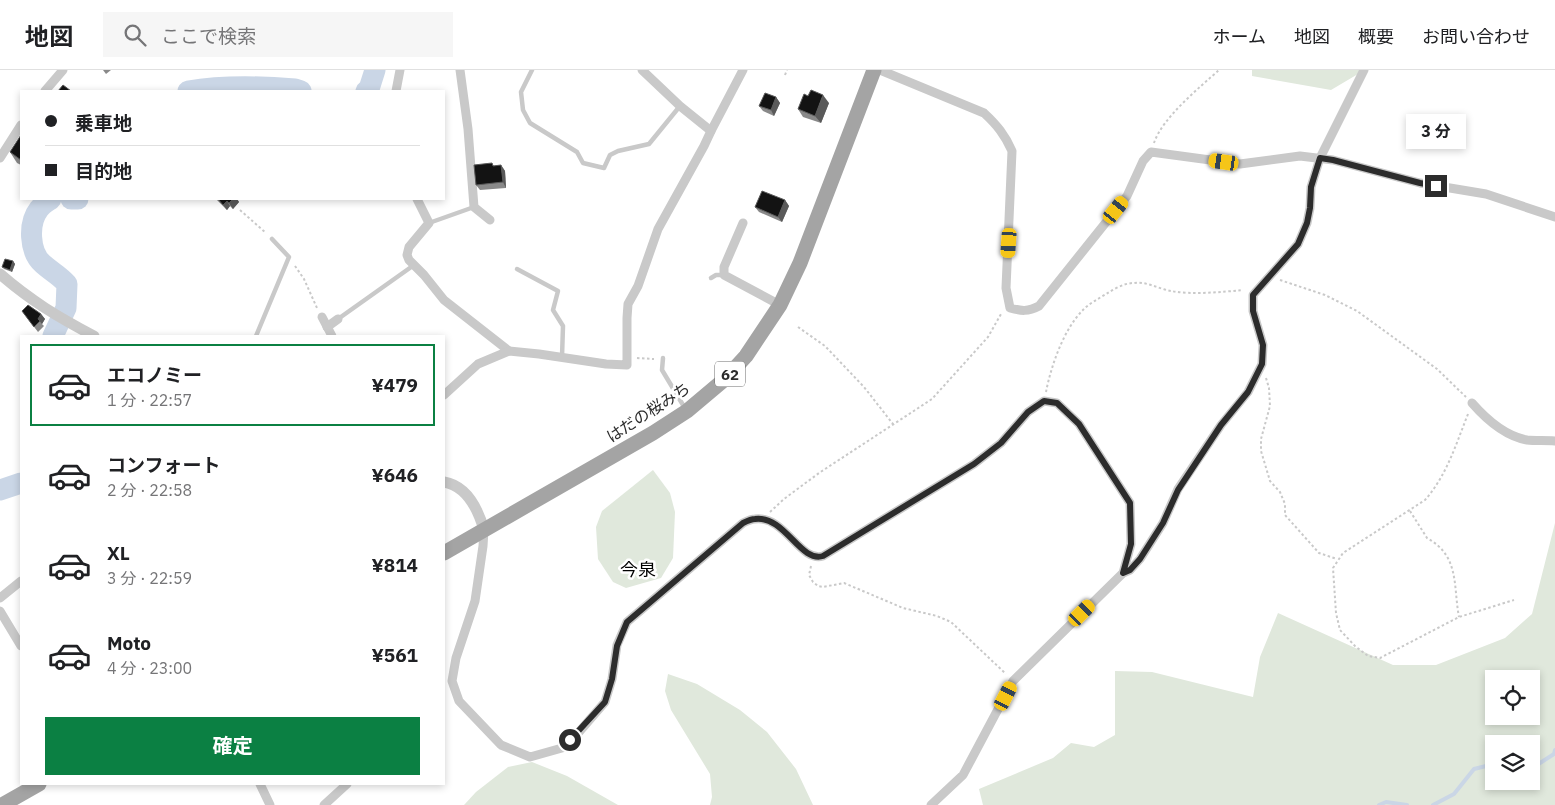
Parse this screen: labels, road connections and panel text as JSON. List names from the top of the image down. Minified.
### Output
{"streets":{"main road":["62","はだの桜みち"]},"districts":["今泉"],"page":{"header":"地図","search":"ここで検索","nav":["ホーム","地図","概要","お問い合わせ"],"banner":["乗車地","目的地"],"bubble":"3 分","list":[{"name":"エコノミー","note":"1 分 · 22:57","value":"¥479"},{"name":"コンフォート","note":"2 分 · 22:58","value":"¥646"},{"name":"XL","note":"3 分 · 22:59","value":"¥814"},{"name":"Moto","note":"4 分 · 23:00","value":"¥561"}],"buttons":"確定"}}
